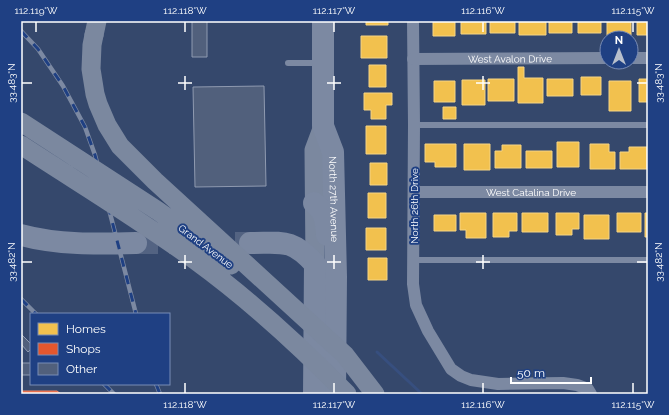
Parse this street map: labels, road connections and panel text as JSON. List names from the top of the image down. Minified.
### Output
{"streets":{"highway":["North 27th Avenue"],"main road":["Grand Avenue"],"street":["West Avalon Drive","West Catalina Drive","North 26th Drive"]},"crossings":[["West Avalon Drive","North 26th Drive"],["West Catalina Drive","North 26th Drive"]],"legend":["Homes","Shops","Other"],"scale_bar":"50 m","north":"top","coordinates":["112.119°W","112.118°W","112.117°W","112.116°W","112.115°W","33.483°N","33.482°N"]}
